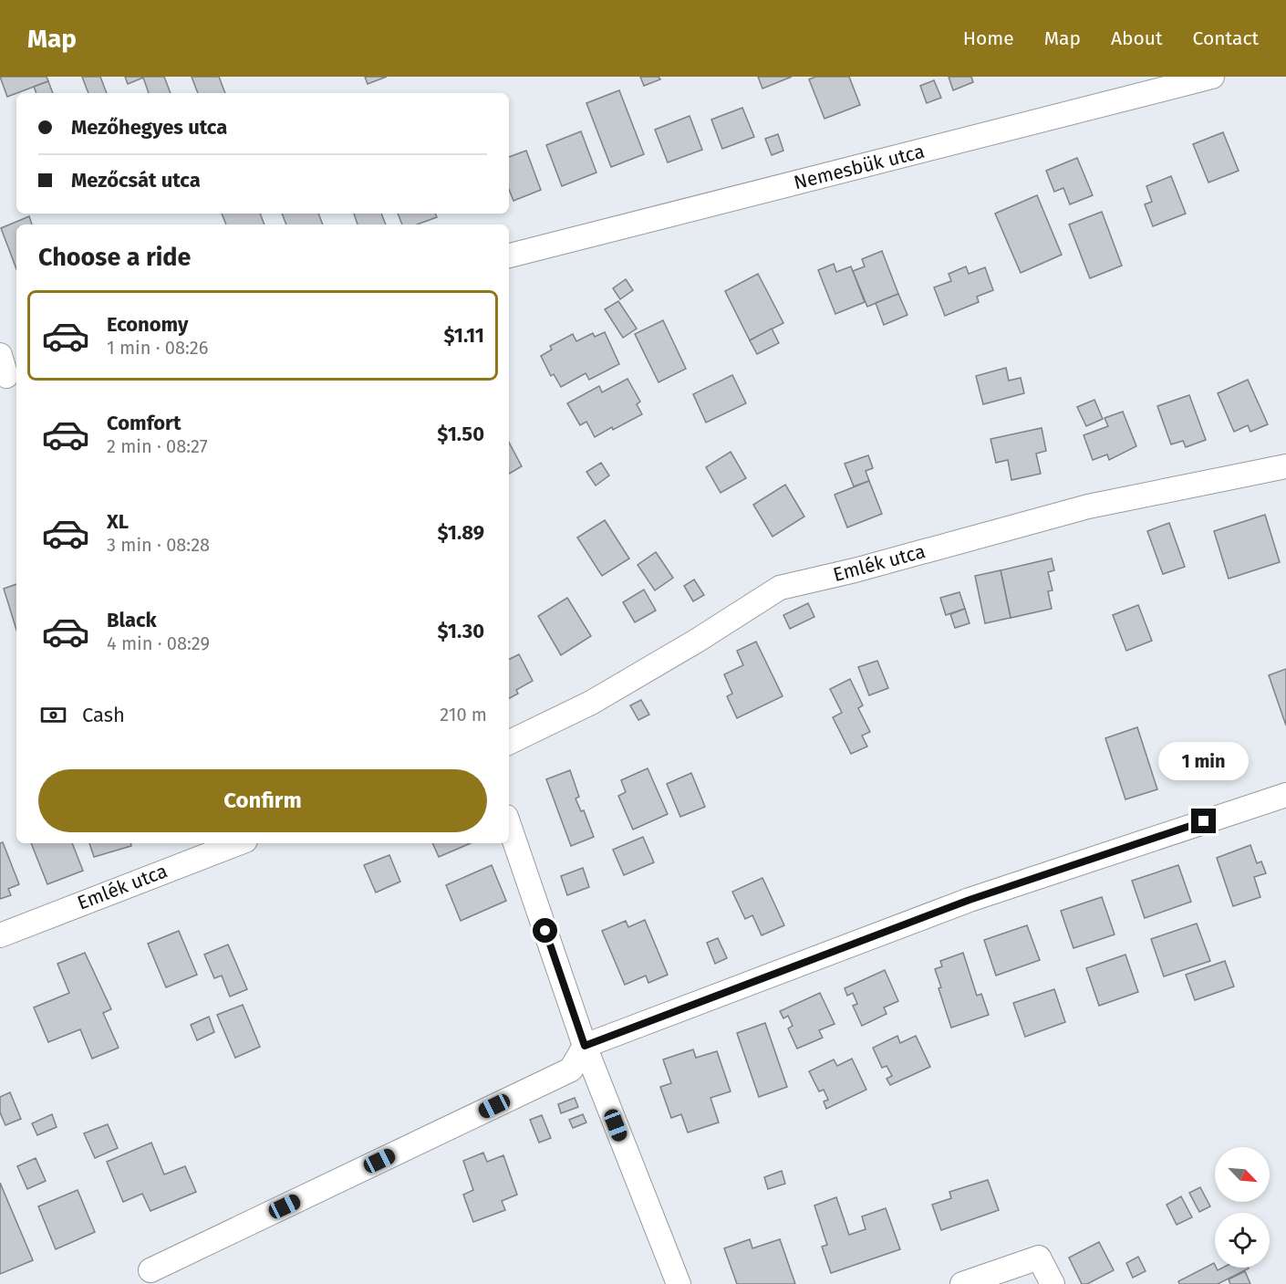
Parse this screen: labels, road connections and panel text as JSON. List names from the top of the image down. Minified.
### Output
{"streets":{"street":["Nemesbük utca","Emlék utca"]},"north":"bottom right","page":{"header":"Map","nav":["Home","Map","About","Contact"],"banner":["Mezőhegyes utca","Mezőcsát utca"],"heading":"Choose a ride","list":[{"name":"Economy","note":"1 min · 08:26","value":"$1.11"},{"name":"Comfort","note":"2 min · 08:27","value":"$1.50"},{"name":"XL","note":"3 min · 08:28","value":"$1.89"},{"name":"Black","note":"4 min · 08:29","value":"$1.30"}],"pay":["Cash","210 m"],"bubble":"1 min","buttons":"Confirm"}}
